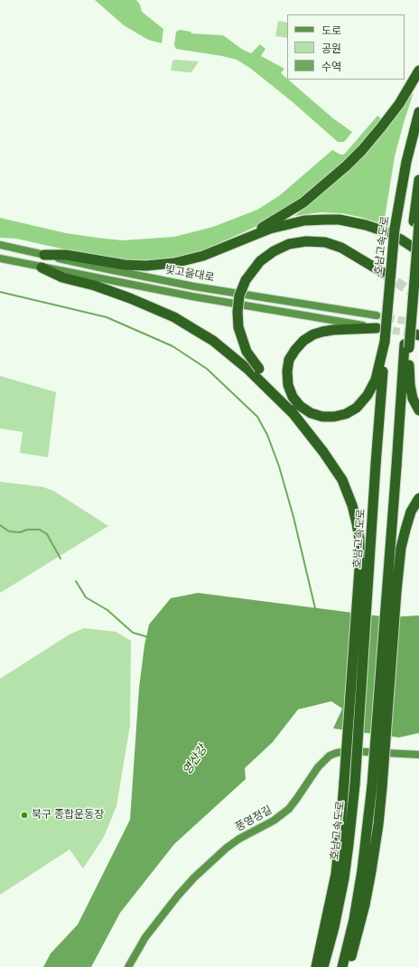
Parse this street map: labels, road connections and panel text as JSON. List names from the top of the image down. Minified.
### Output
{"streets":{"highway":["호남고속도로"],"main road":["빛고을대로","풍영정길"]},"water":["영산강"],"places":["북구 종합운동장"],"legend":["도로","공원","수역"]}
